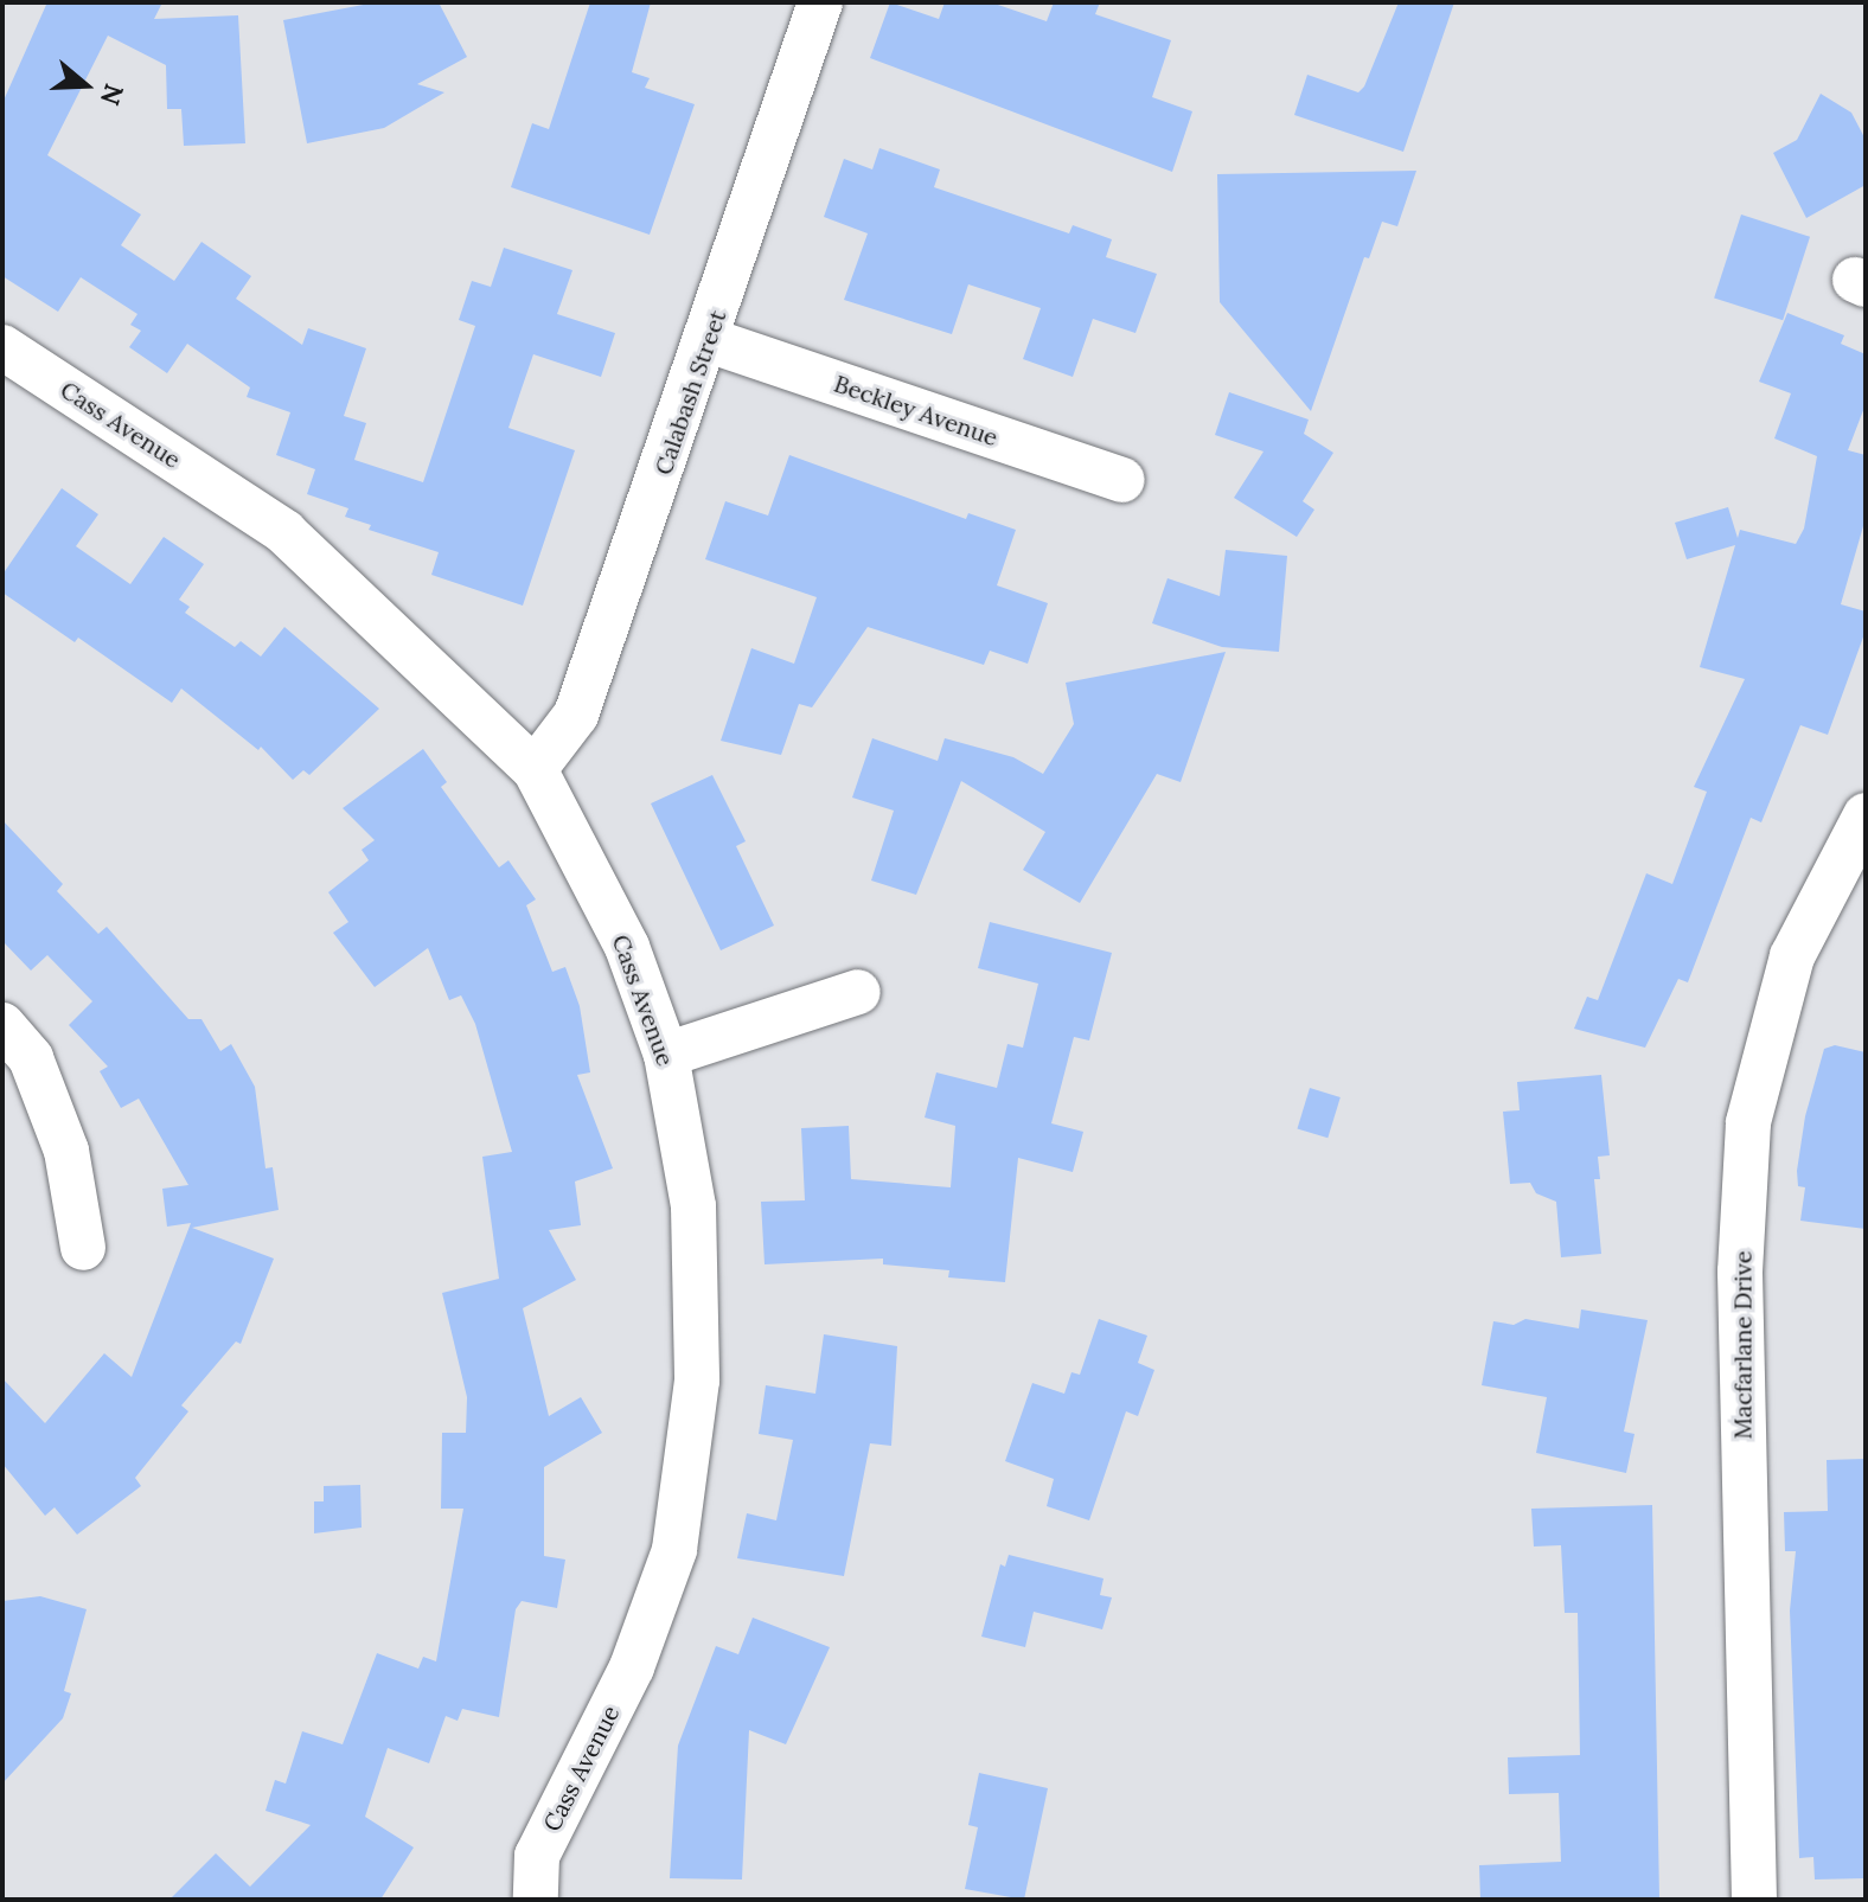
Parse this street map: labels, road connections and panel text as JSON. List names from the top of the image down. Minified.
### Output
{"streets":{"street":["Calabash Street","Beckley Avenue","Cass Avenue","Macfarlane Drive"]},"crossings":[["Calabash Street","Beckley Avenue"],["Calabash Street","Cass Avenue"]],"north":"right"}
